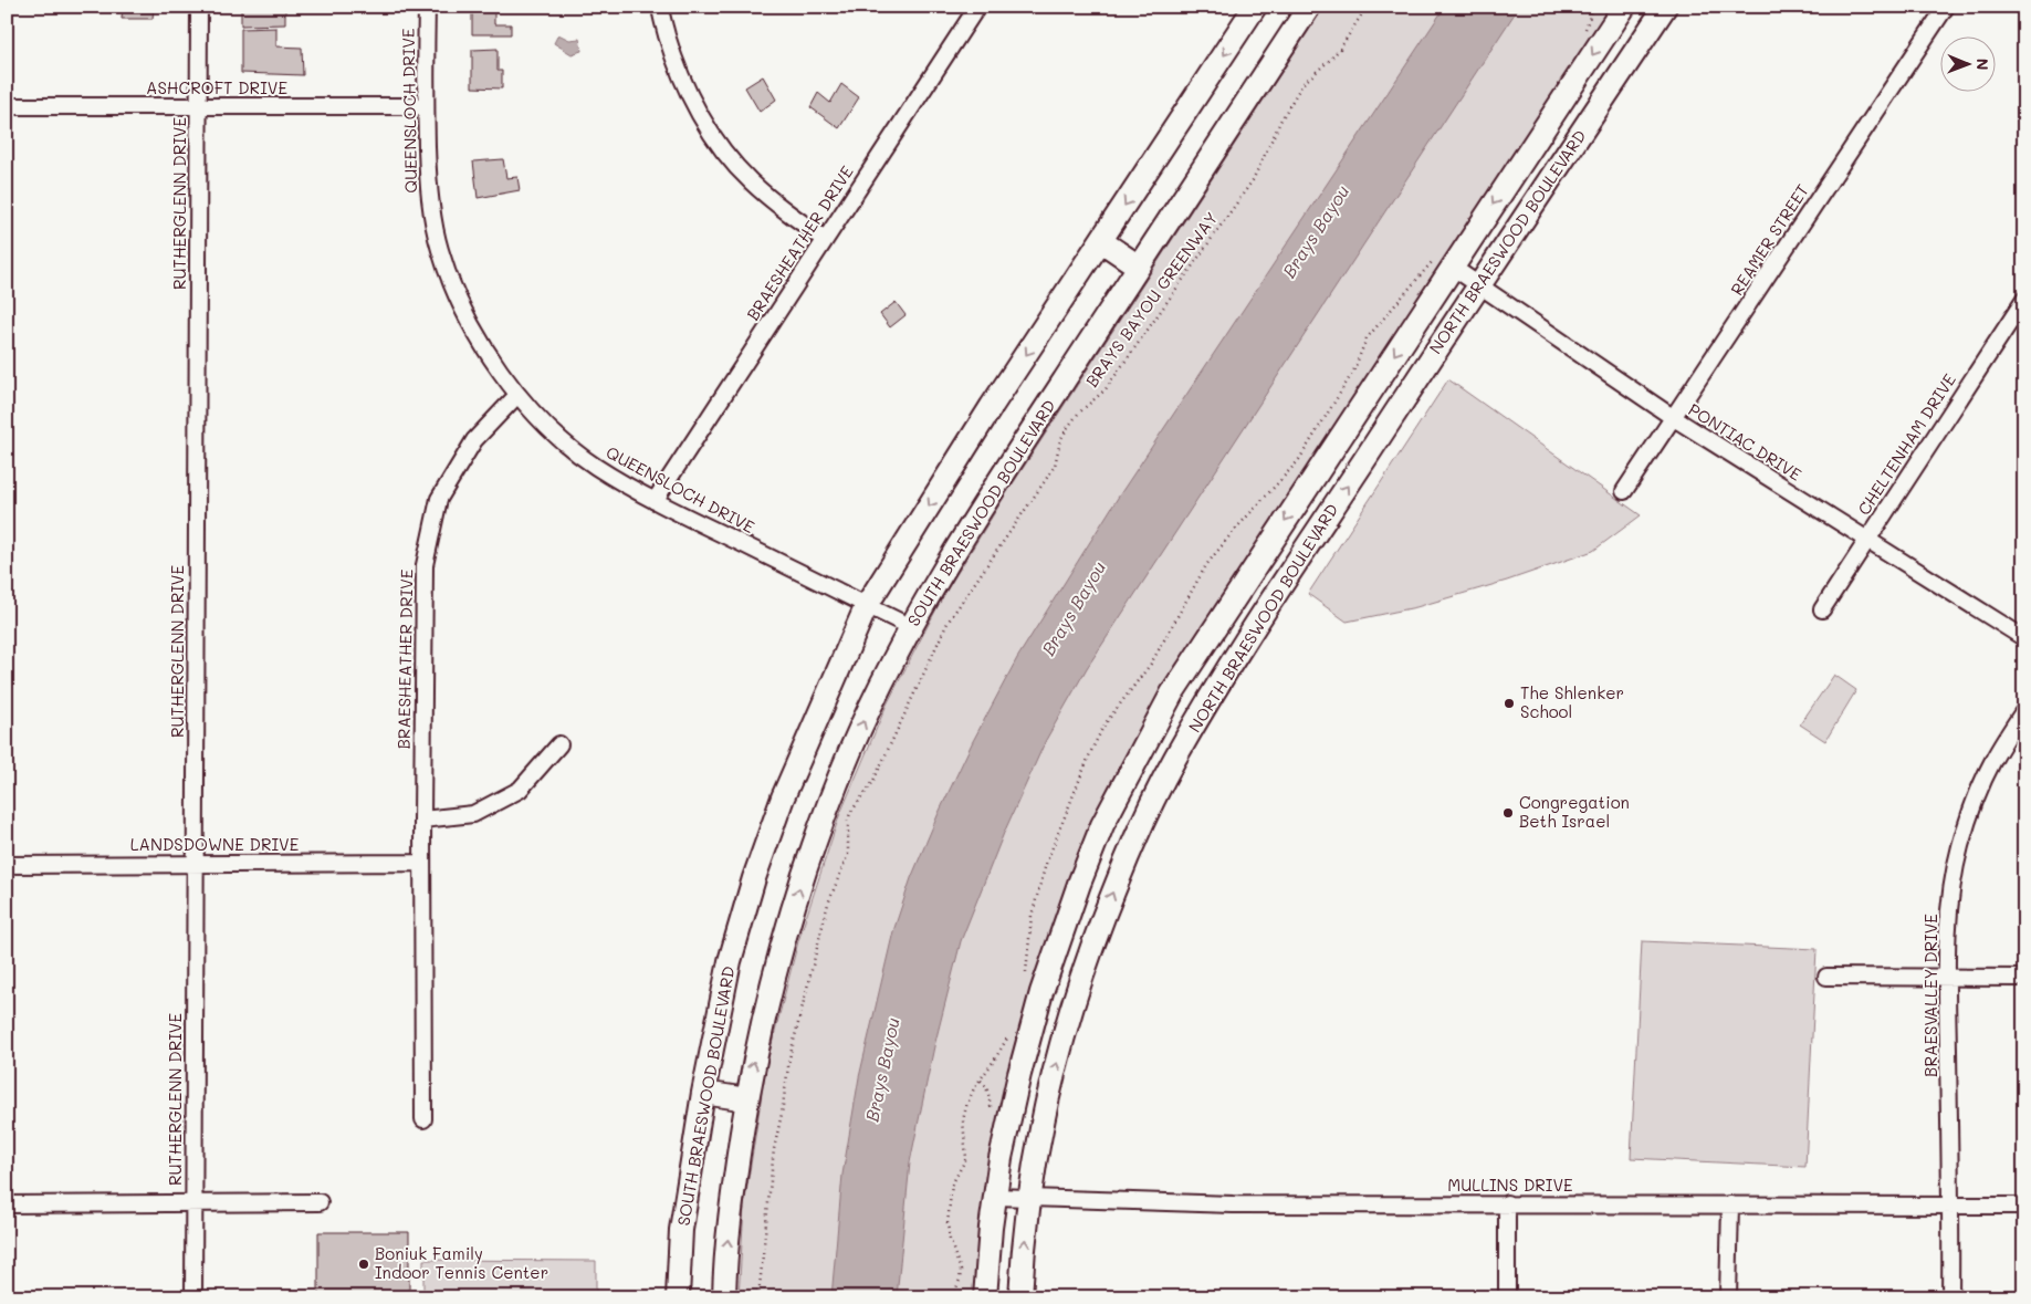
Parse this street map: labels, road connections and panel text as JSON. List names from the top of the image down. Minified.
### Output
{"streets":{"main road":["NORTH BRAESWOOD BOULEVARD","SOUTH BRAESWOOD BOULEVARD"],"street":["ASHCROFT DRIVE","QUEENSLOCH DRIVE","RUTHERGLENN DRIVE","REAMER STREET","BRAESHEATHER DRIVE","PONTIAC DRIVE","CHELTENHAM DRIVE","LANDSDOWNE DRIVE","BRAESVALLEY DRIVE","MULLINS DRIVE"],"path":["BRAYS BAYOU GREENWAY"]},"crossings":[["ASHCROFT DRIVE","QUEENSLOCH DRIVE"],["ASHCROFT DRIVE","RUTHERGLENN DRIVE"],["QUEENSLOCH DRIVE","BRAESHEATHER DRIVE"],["QUEENSLOCH DRIVE","SOUTH BRAESWOOD BOULEVARD"],["RUTHERGLENN DRIVE","LANDSDOWNE DRIVE"],["REAMER STREET","PONTIAC DRIVE"],["NORTH BRAESWOOD BOULEVARD","PONTIAC DRIVE"],["NORTH BRAESWOOD BOULEVARD","MULLINS DRIVE"],["BRAESHEATHER DRIVE","LANDSDOWNE DRIVE"],["PONTIAC DRIVE","CHELTENHAM DRIVE"],["BRAESVALLEY DRIVE","MULLINS DRIVE"]],"water":["Brays Bayou"],"places":["The Shlenker School","Congregation Beth Israel","Boniuk Family Indoor Tennis Center"],"north":"right"}
